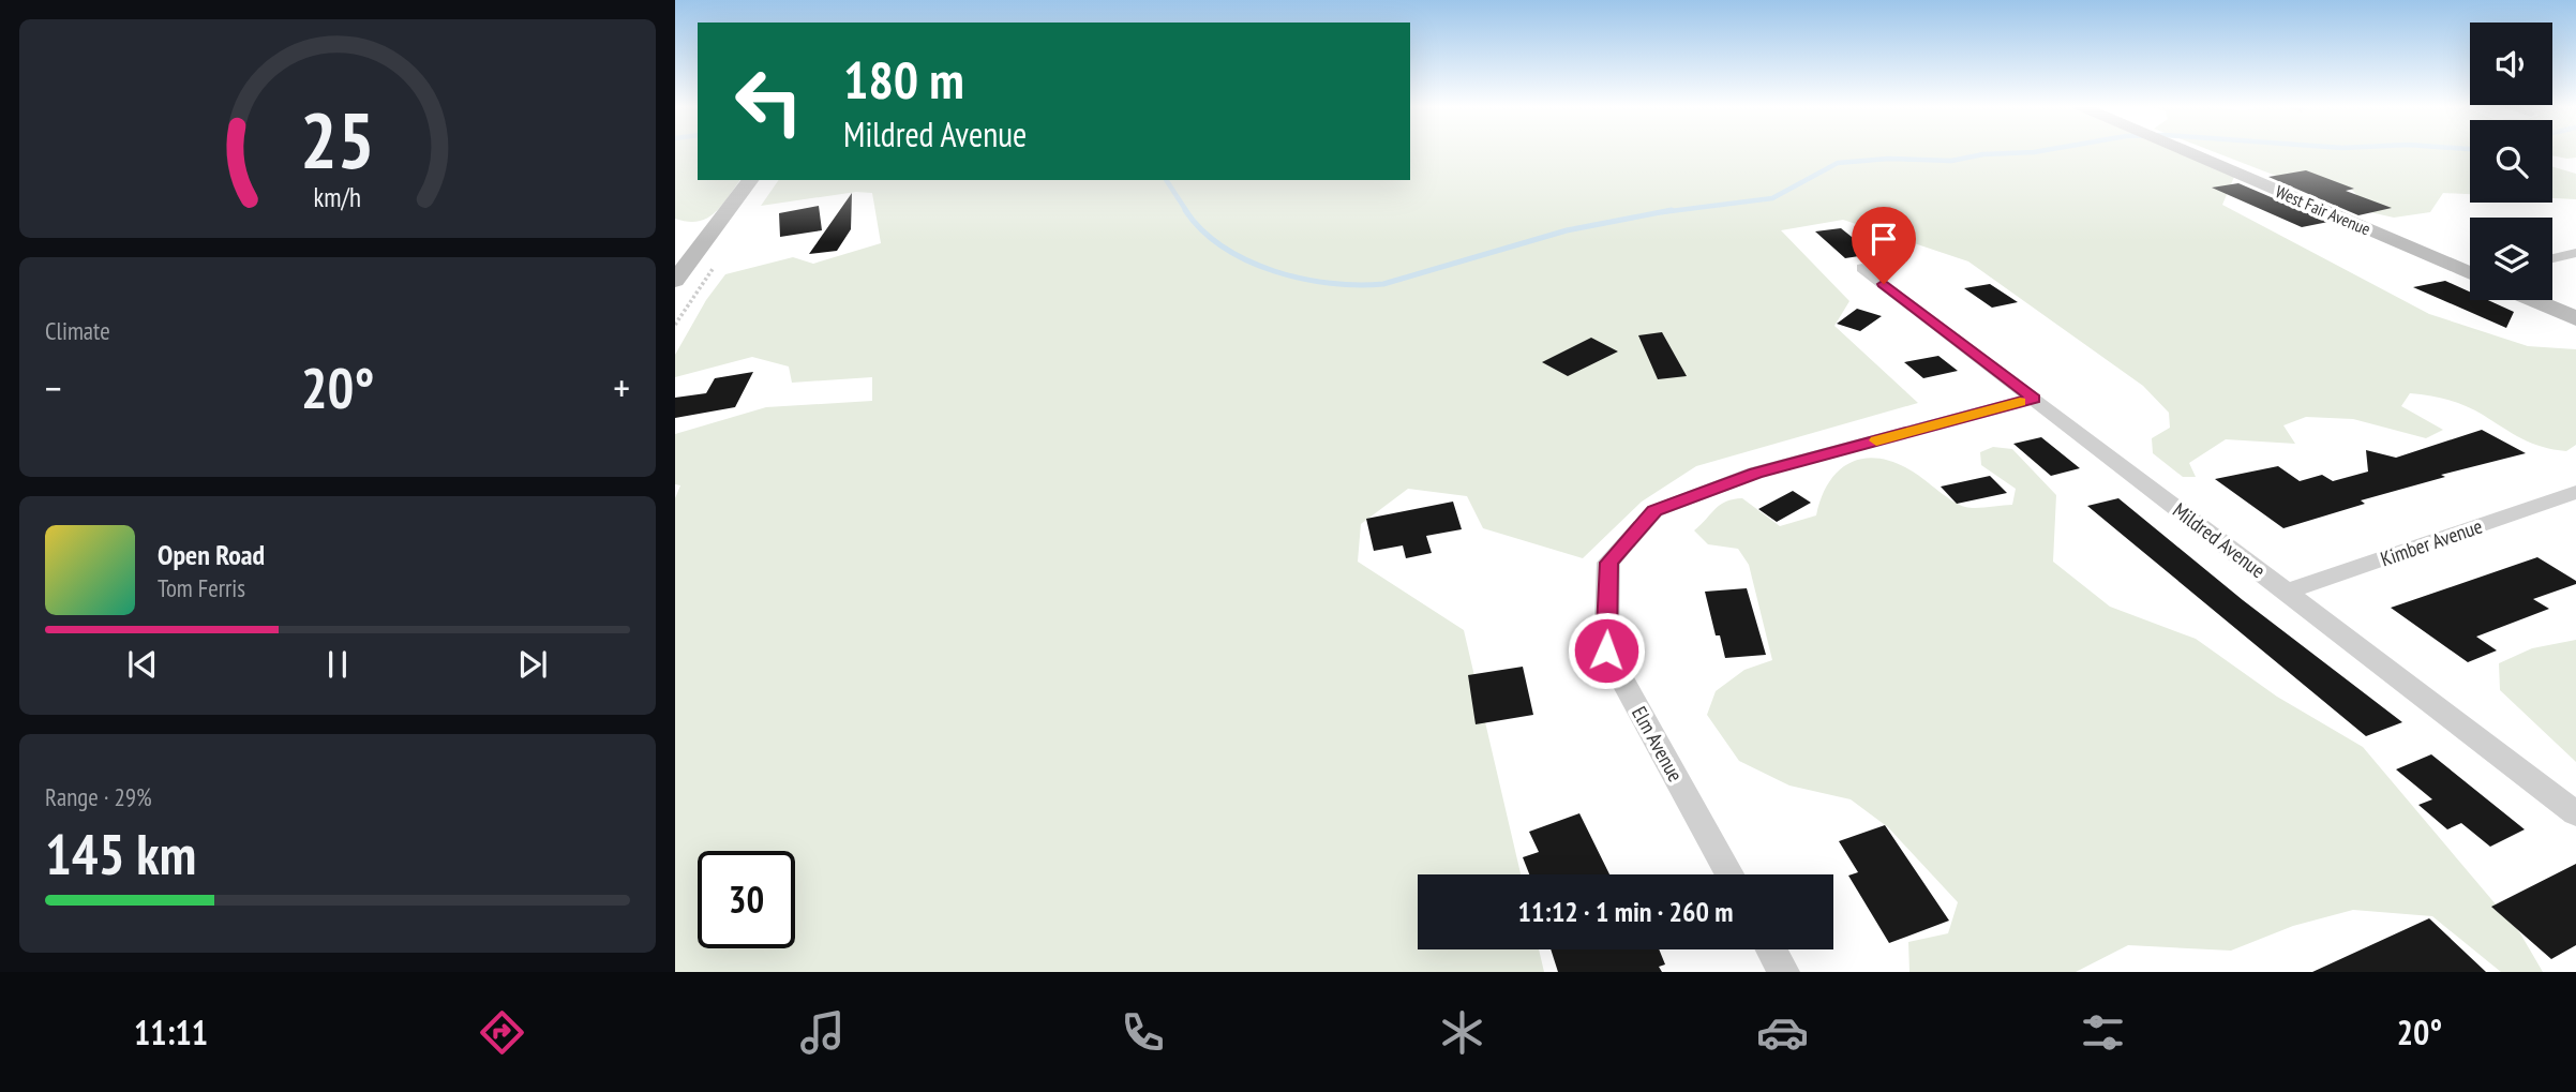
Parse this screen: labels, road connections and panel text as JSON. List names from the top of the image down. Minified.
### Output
{"streets":{"street":["West Fair Avenue","Mildred Avenue","Kimber Avenue","Elm Avenue"]},"crossings":[["Mildred Avenue","Kimber Avenue"],["Mildred Avenue","Elm Avenue"]],"page":{"turn":["180 m","Mildred Avenue"],"tile":["Climate",["Range · 29%","145 km"]],"heat":["−","20°","+"],"song":["Open Road","Tom Ferris"],"limit":"30","trip":"11:12 · 1 min · 260 m","tabs":["11:11","20°"],"gauge":["25","km/h"]}}
